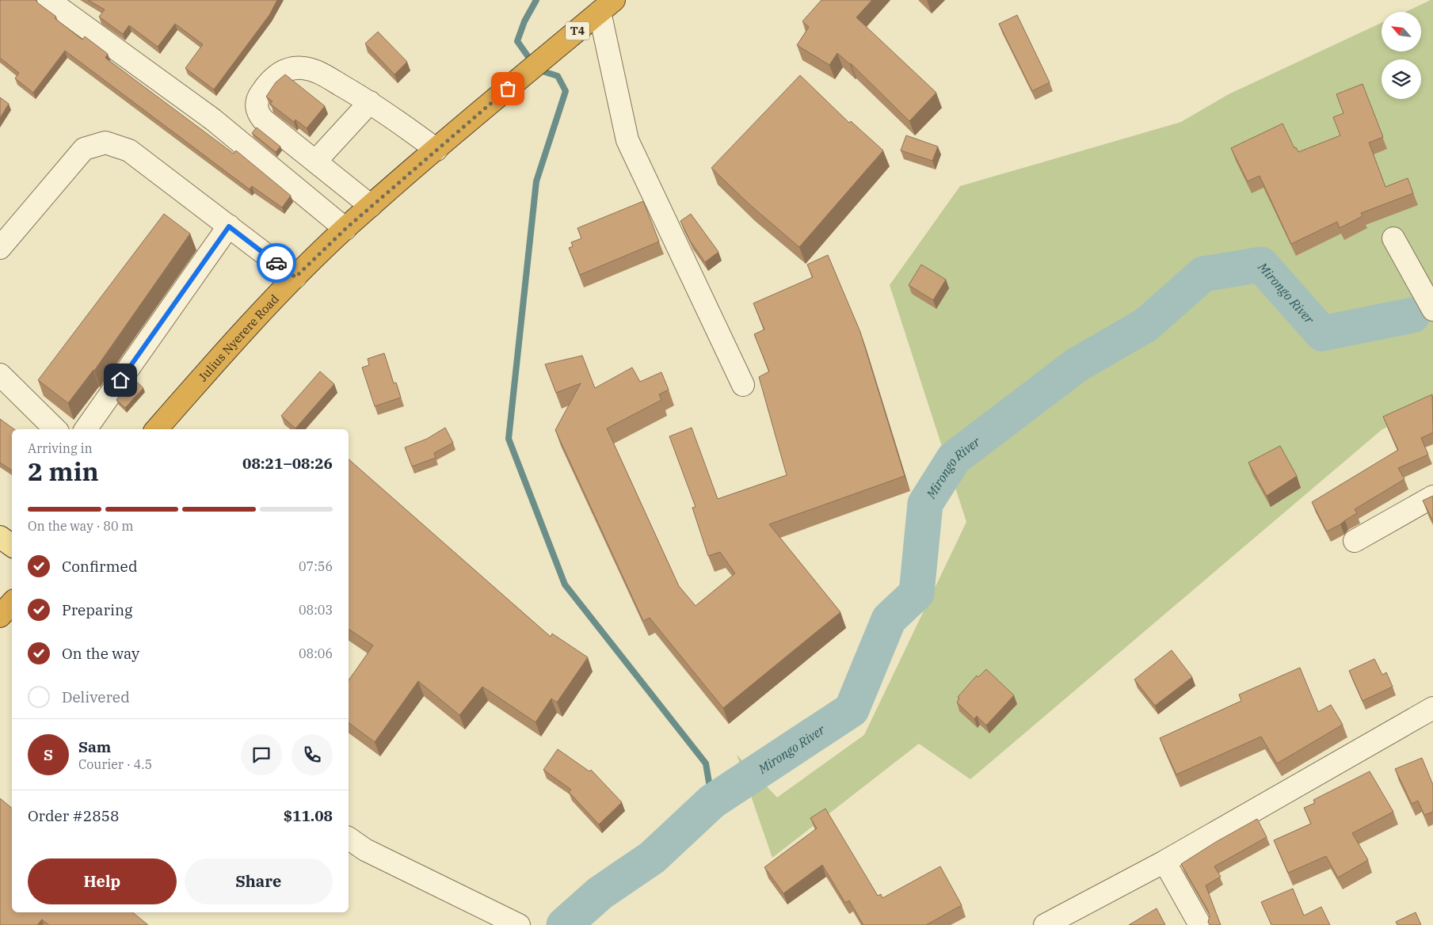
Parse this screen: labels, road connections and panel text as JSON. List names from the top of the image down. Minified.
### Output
{"streets":{"highway":["T4","Julius Nyerere Road"]},"water":["Mirongo River"],"north":"top left","page":{"heading":["2 min","Arriving in","08:21–08:26"],"panel":["Sam","Courier · 4.5","Order #2858","$11.08"],"bar":"On the way · 80 m","list":[["Confirmed","07:56"],["Preparing","08:03"],["On the way","08:06"],"Delivered"],"round":"S","buttons":["Help","Share"]}}
